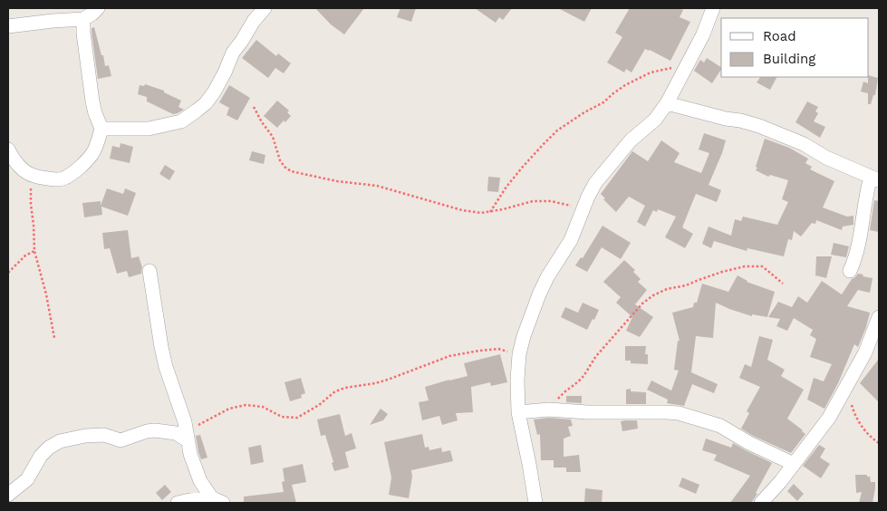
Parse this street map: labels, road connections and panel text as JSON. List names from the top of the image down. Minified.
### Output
{"legend":["Road","Building"]}
